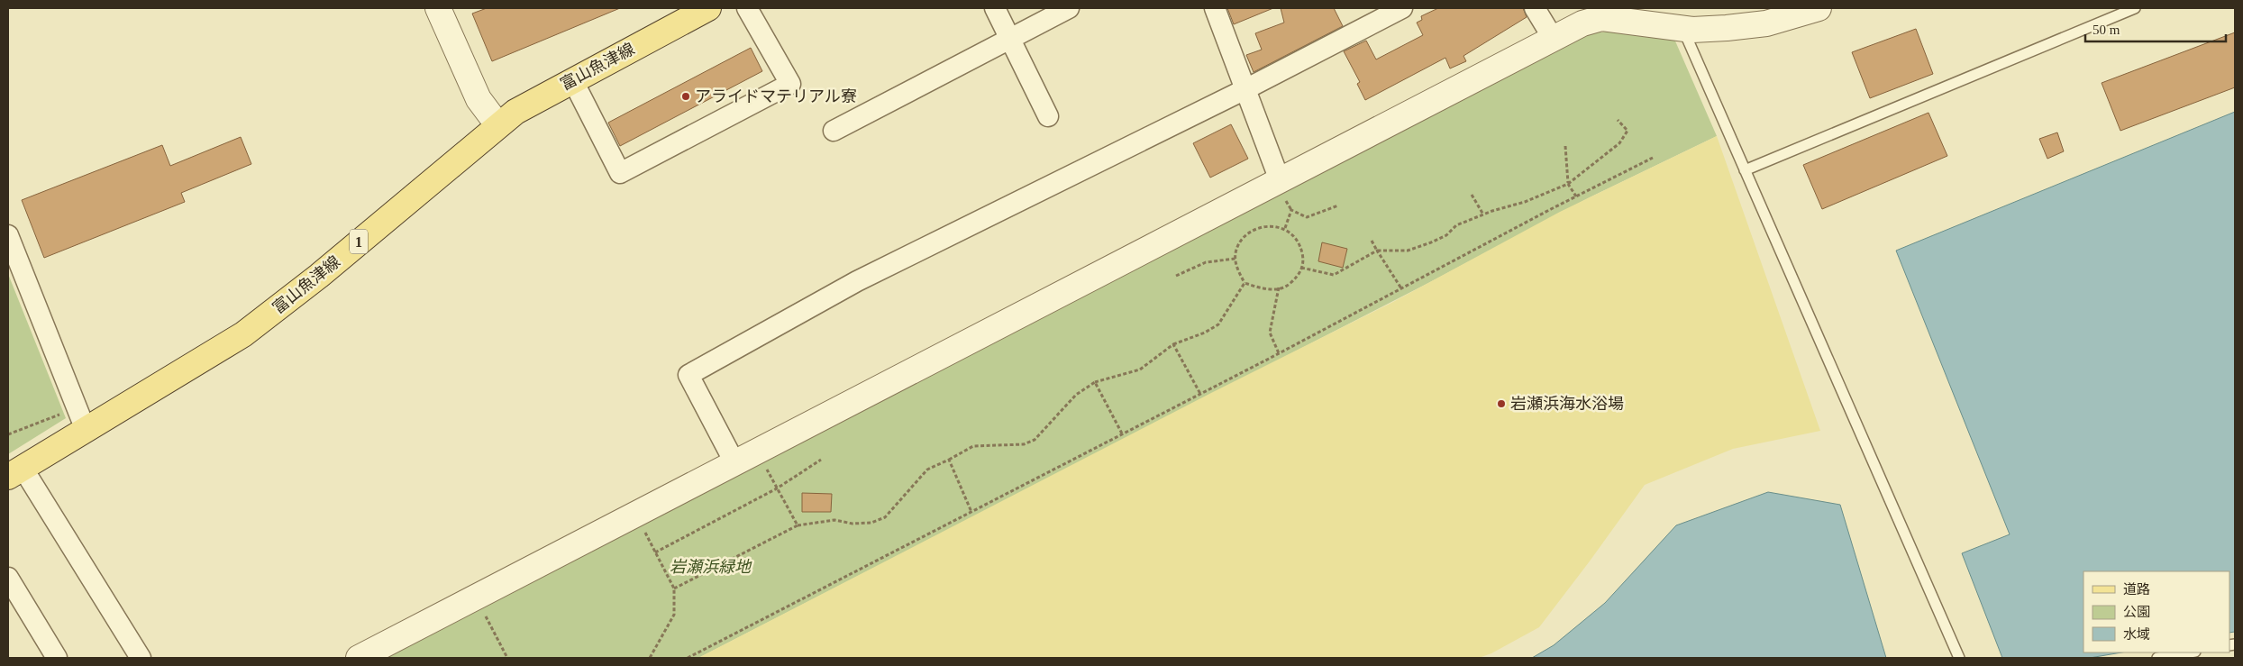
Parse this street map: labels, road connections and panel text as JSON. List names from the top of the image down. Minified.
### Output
{"streets":{"main road":["富山魚津線","1"]},"parks":["岩瀬浜緑地"],"places":["アライドマテリアル寮","岩瀬浜海水浴場"],"legend":["道路","公園","水域"],"scale_bar":"50 m"}
